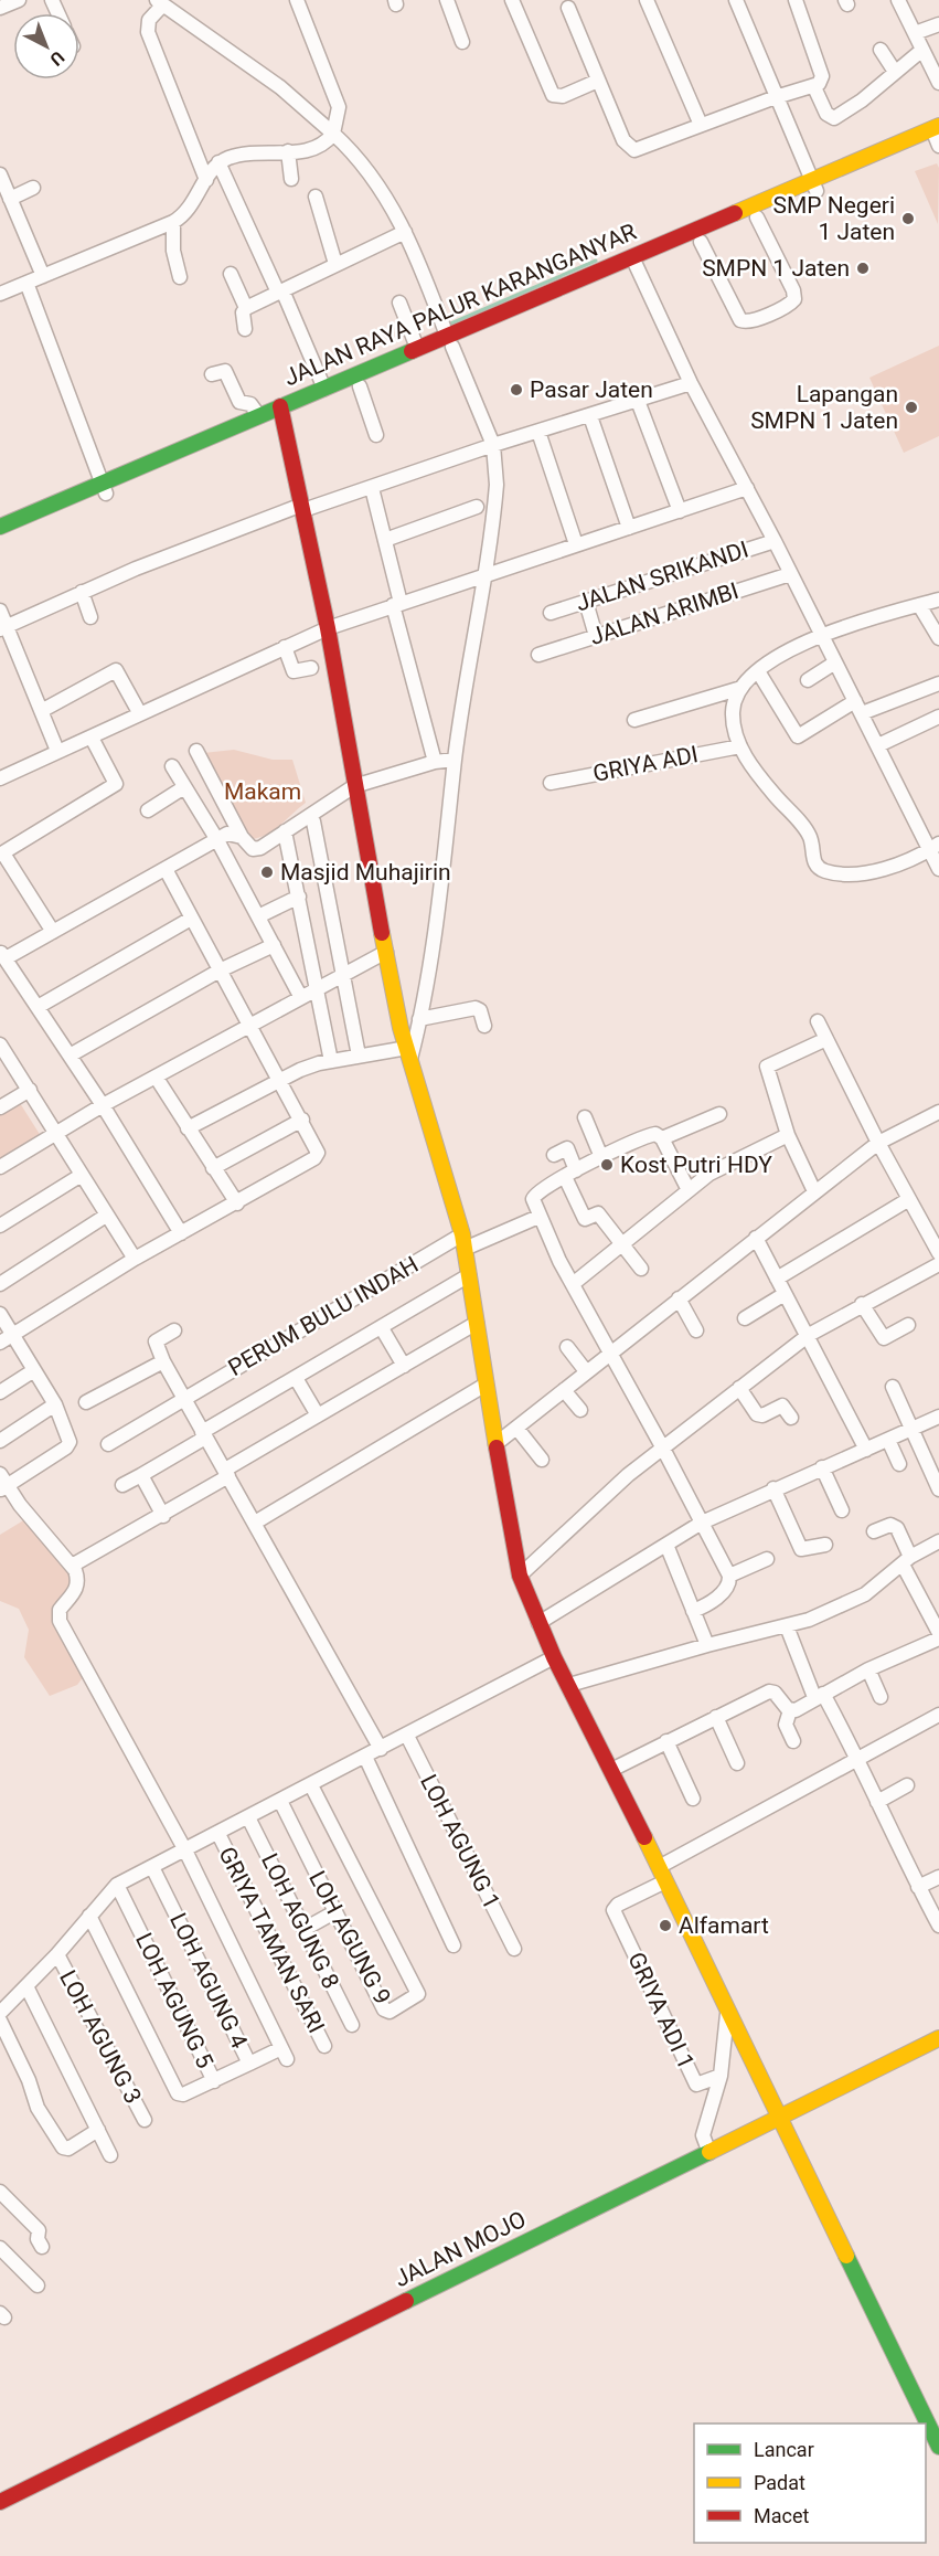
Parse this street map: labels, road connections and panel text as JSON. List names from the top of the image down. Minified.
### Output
{"streets":{"main road":["JALAN RAYA PALUR KARANGANYAR","JALAN MOJO"],"street":["JALAN SRIKANDI","JALAN ARIMBI","GRIYA ADI","PERUM BULU INDAH","LOH AGUNG 1","LOH AGUNG 8","LOH AGUNG 9","GRIYA TAMAN SARI","LOH AGUNG 4","LOH AGUNG 5","GRIYA ADI 1","LOH AGUNG 3"]},"parks":["Makam"],"places":["SMP Negeri 1 Jaten","SMPN 1 Jaten","Pasar Jaten","Lapangan SMPN 1 Jaten","Masjid Muhajirin","Kost Putri HDY","Alfamart"],"legend":["Lancar","Padat","Macet"],"north":"bottom right"}
